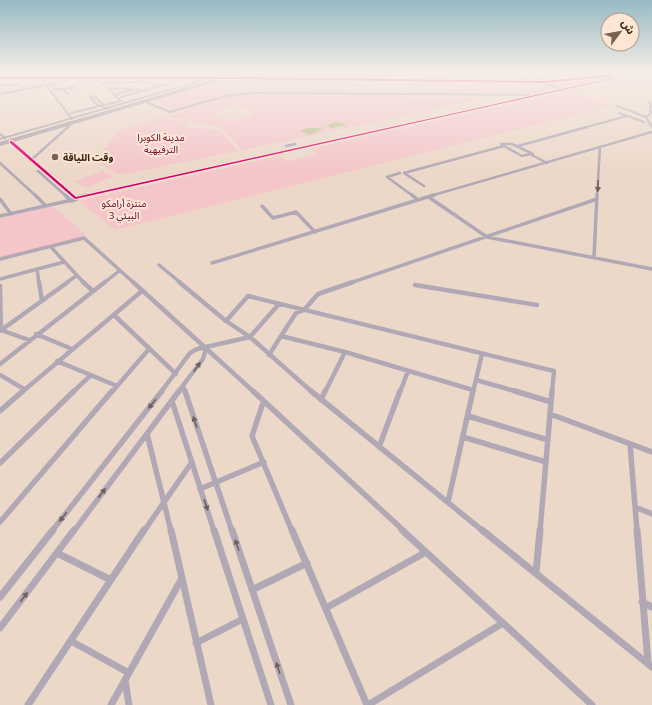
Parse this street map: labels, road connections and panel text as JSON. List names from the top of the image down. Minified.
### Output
{"parks":["مدينة الكوبرا الترفيهية","منتزة أرامكو البيئي 3"],"places":["وقت اللياقة"],"north":"top right"}
